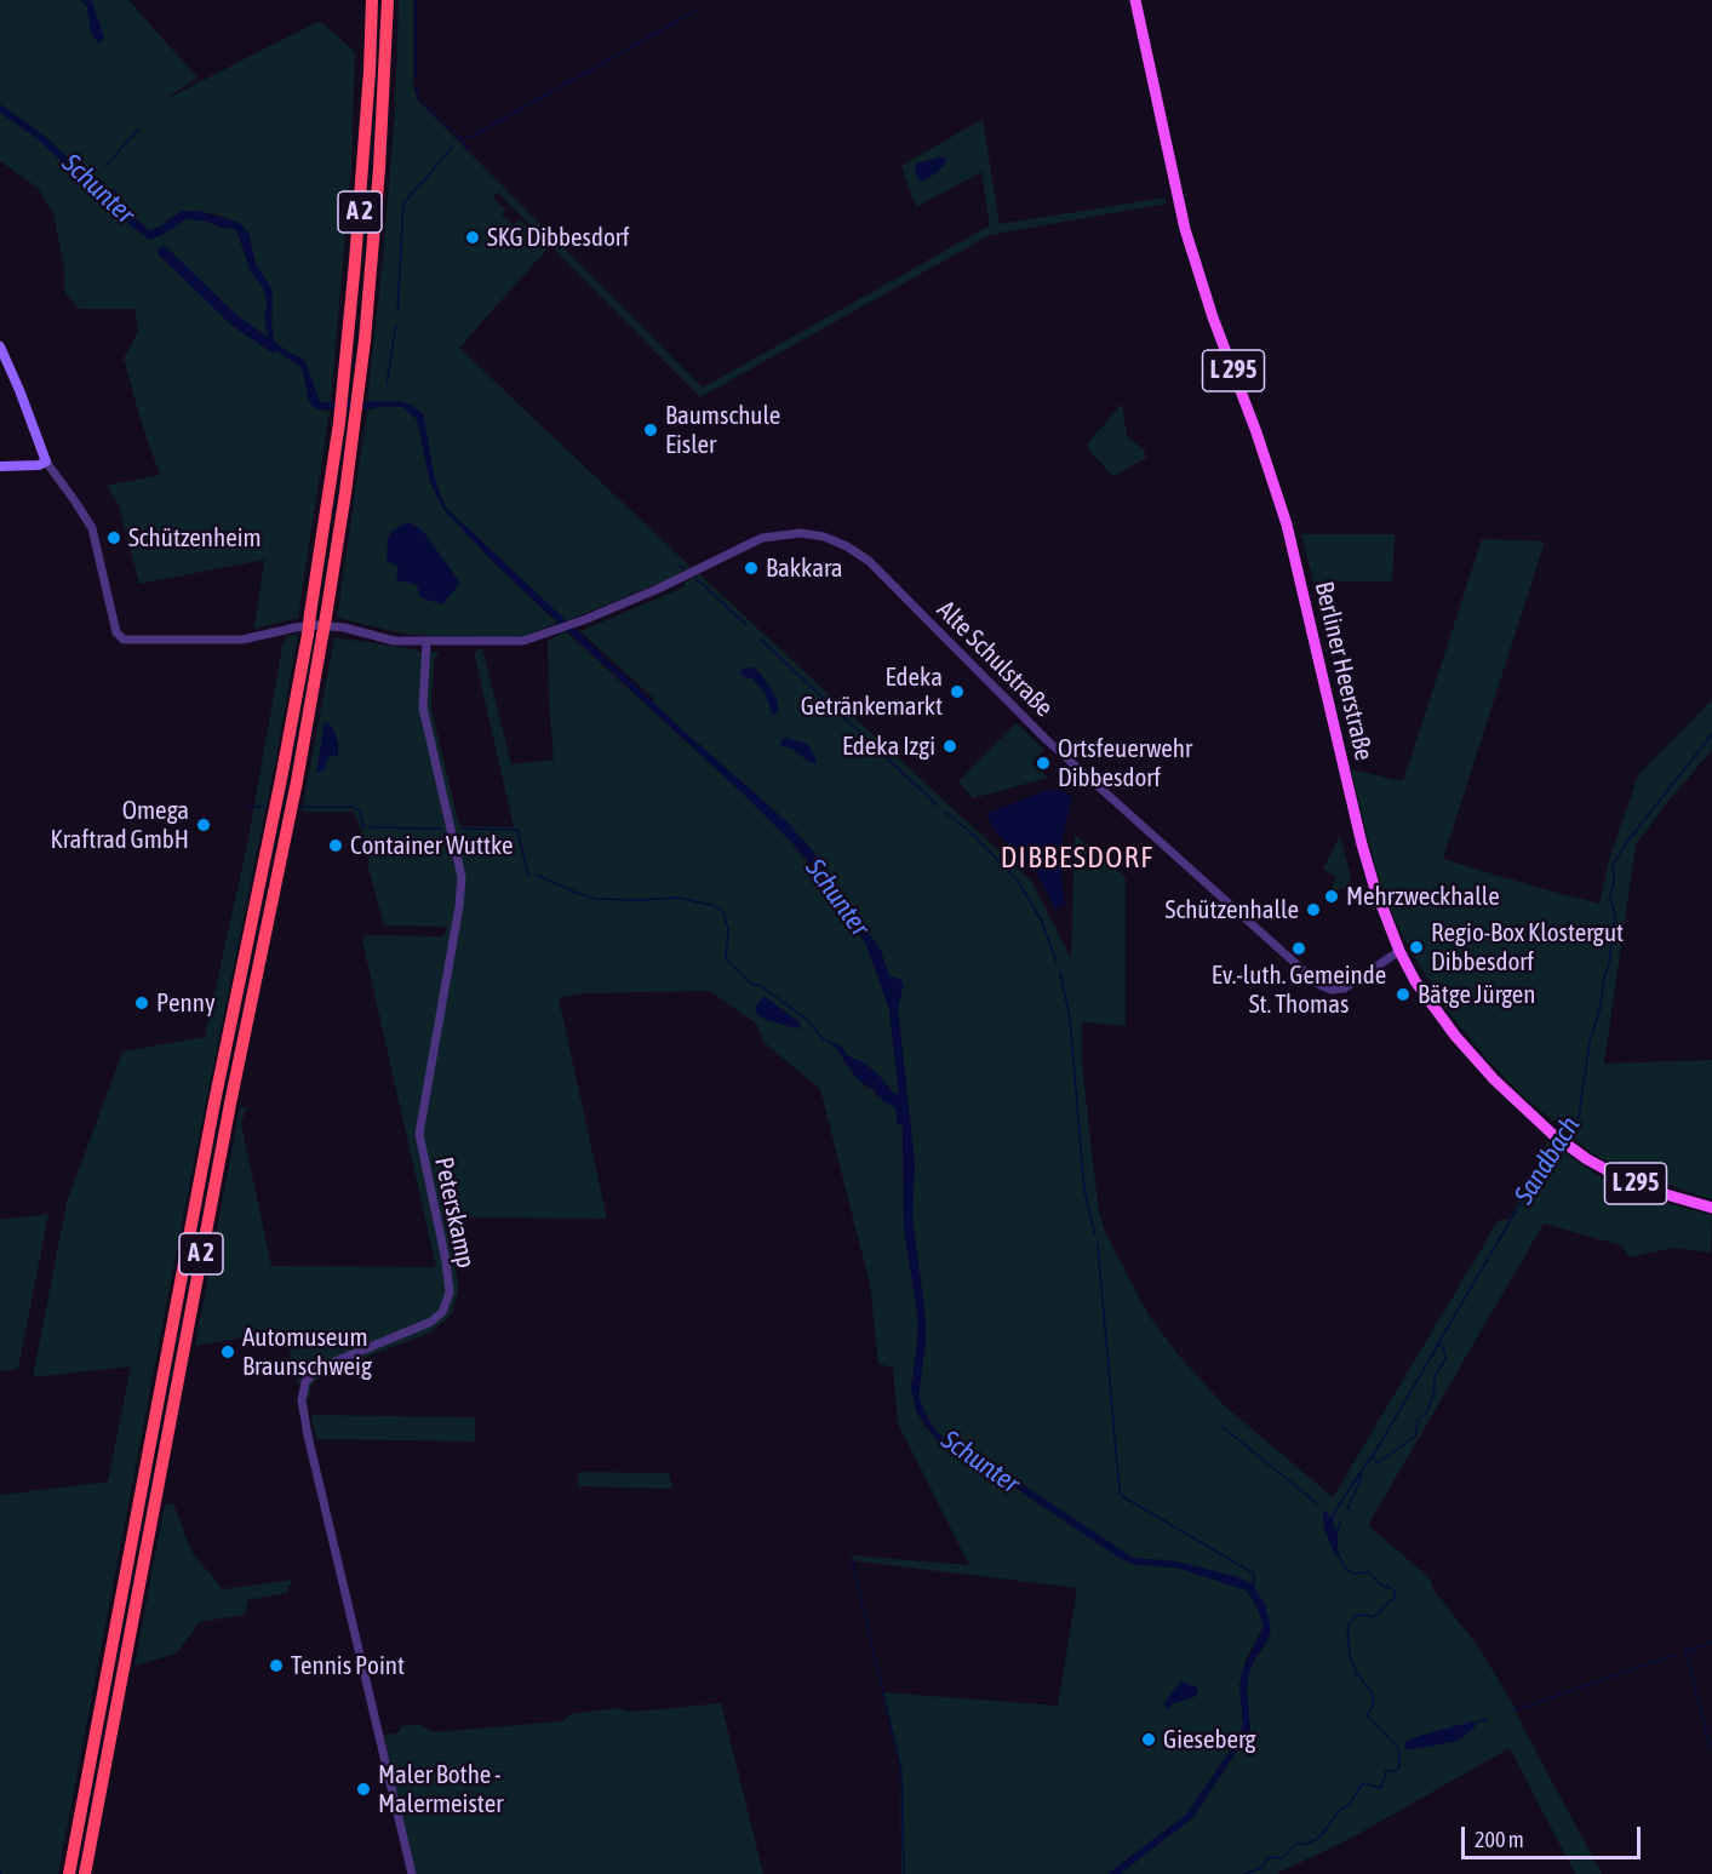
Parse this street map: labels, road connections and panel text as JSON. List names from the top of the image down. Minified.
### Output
{"streets":{"highway":["A 2"],"main road":["L 295","Berliner Heerstraße"],"street":["Alte Schulstraße","Peterskamp"]},"crossings":[["Alte Schulstraße","Berliner Heerstraße"],["Alte Schulstraße","Peterskamp"]],"districts":["DIBBESDORF"],"water":["Schunter","Sandbach"],"places":["SKG Dibbesdorf","Baumschule Eisler","Schützenheim","Bakkara","Edeka Getränkemarkt","Edeka Izgi","Ortsfeuerwehr Dibbesdorf","Omega Kraftrad GmbH","Container Wuttke","Mehrzweckhalle","Schützenhalle","Regio-Box Klostergut Dibbesdorf","Ev.-luth. Gemeinde St. Thomas","Bätge Jürgen","Penny","Automuseum Braunschweig","Tennis Point","Gieseberg","Maler Bothe - Malermeister"],"scale_bar":"200 m"}
